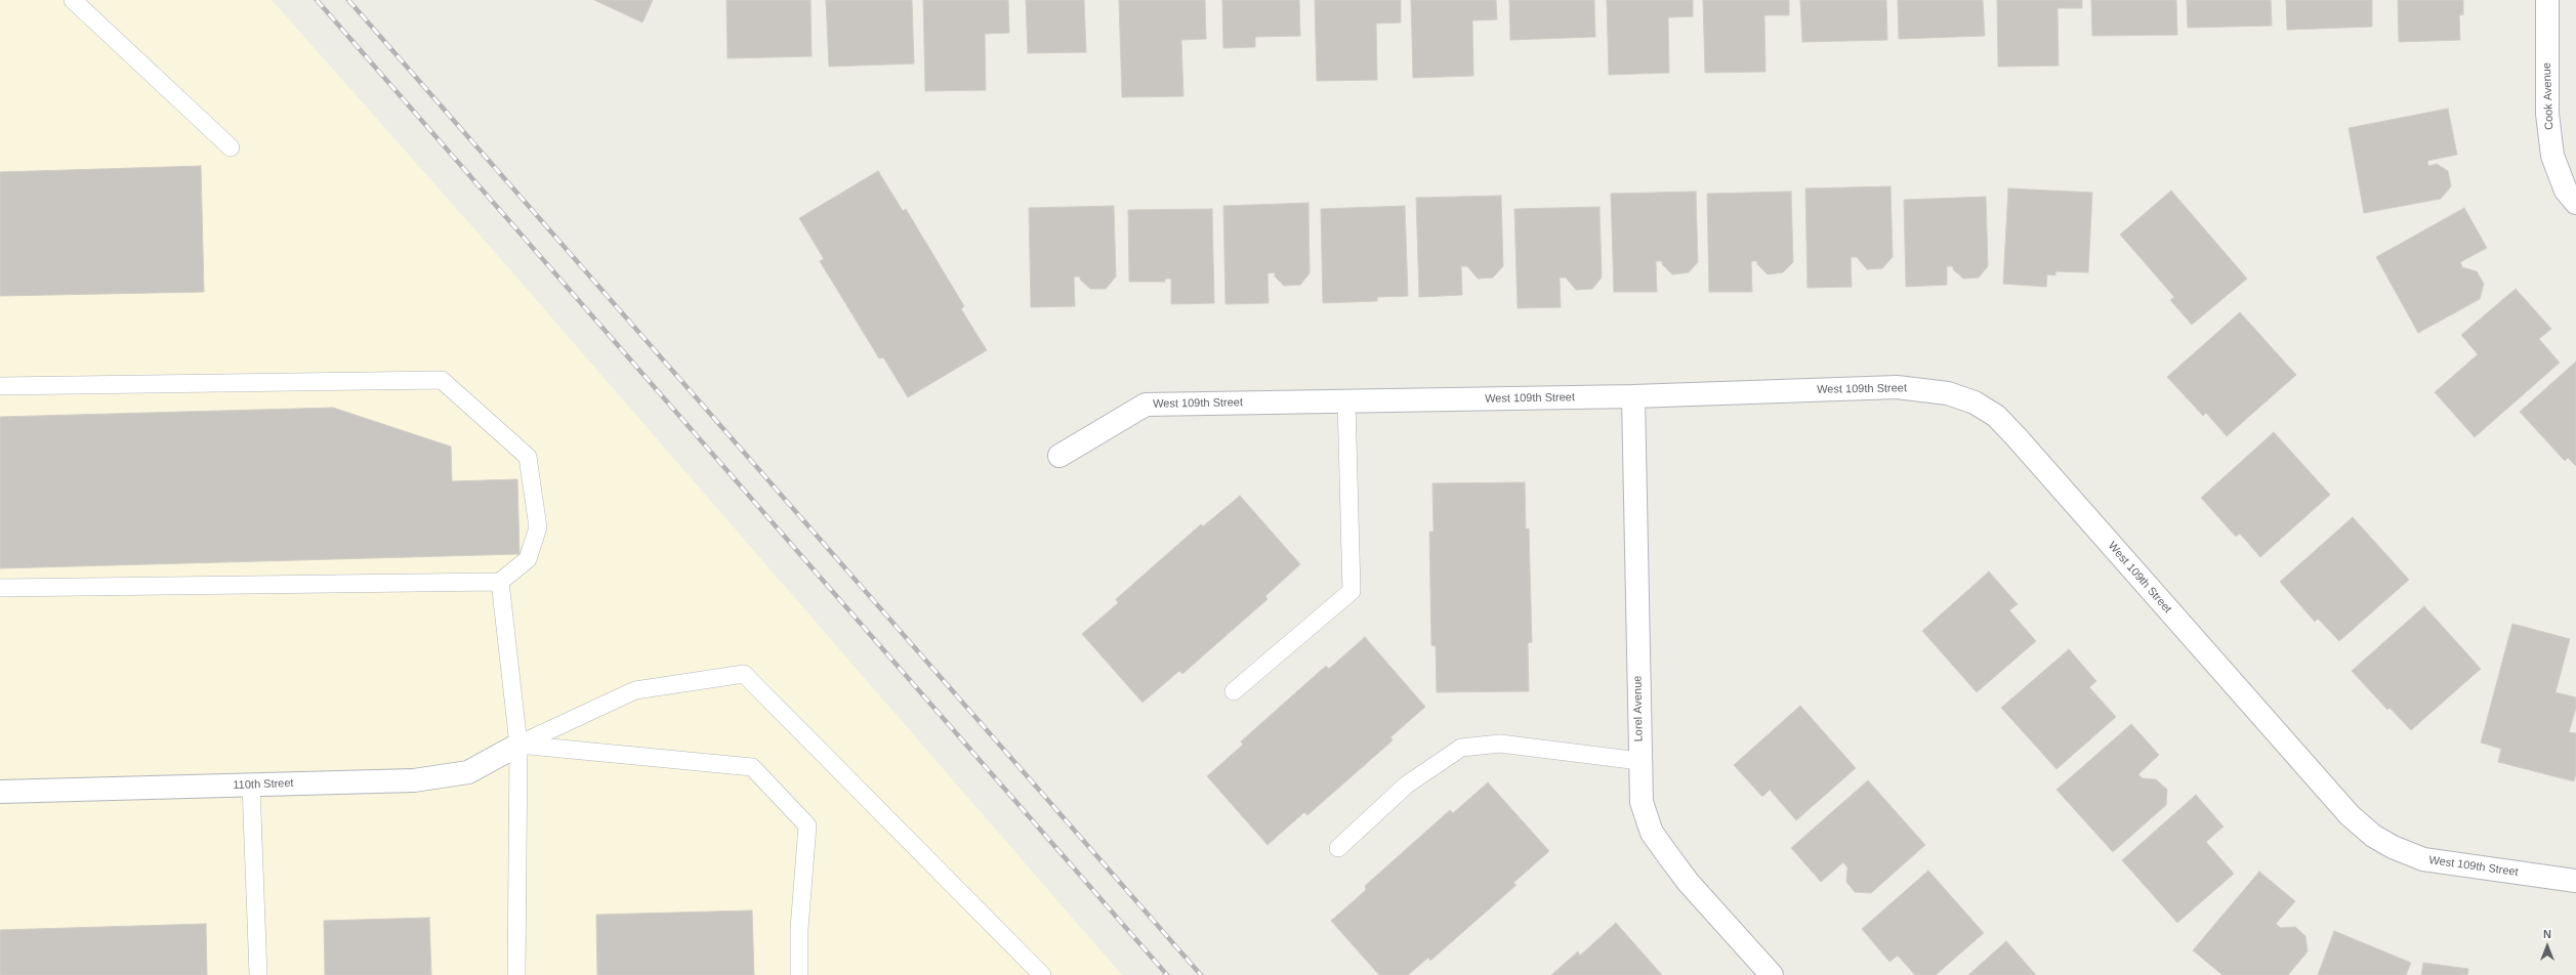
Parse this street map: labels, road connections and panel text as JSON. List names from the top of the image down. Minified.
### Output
{"streets":{"street":["Cook Avenue","West 109th Street","Lorel Avenue","110th Street"]},"crossings":[["West 109th Street","Lorel Avenue"]],"north":"top"}
